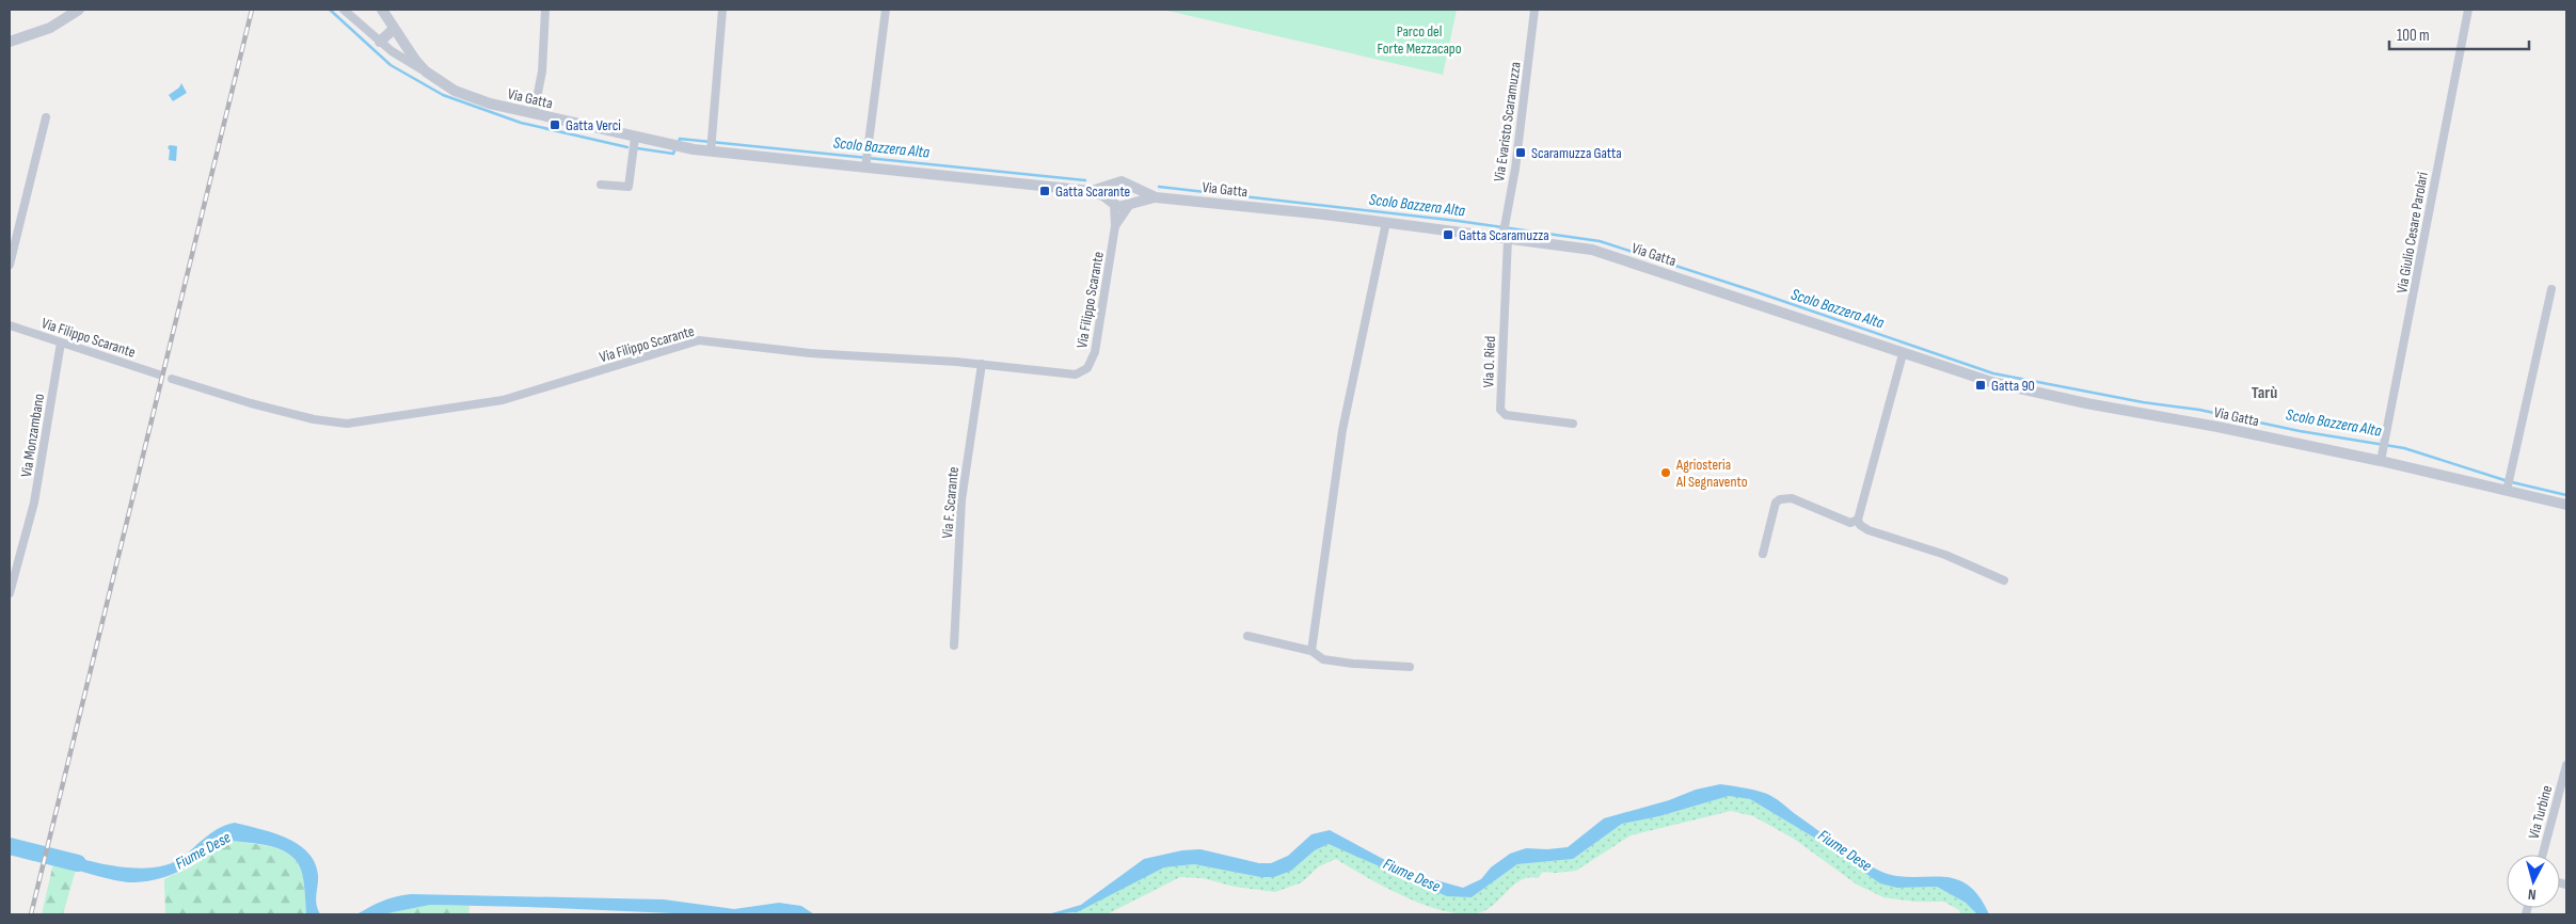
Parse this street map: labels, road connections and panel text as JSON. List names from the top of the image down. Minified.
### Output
{"streets":{"street":["Via Gatta","Via Evaristo Scaramuzza","Via Giulio Cesare Parolari","Via Filippo Scarante","Via O. Ried","Via Monzambano","Via F. Scarante","Via Turbine"]},"crossings":[["Via Gatta","Via Evaristo Scaramuzza"],["Via Gatta","Via Giulio Cesare Parolari"],["Via Gatta","Via Filippo Scarante"],["Via Gatta","Via O. Ried"],["Via Evaristo Scaramuzza","Via O. Ried"],["Via Filippo Scarante","Via Monzambano"],["Via Filippo Scarante","Via F. Scarante"]],"districts":["Tarù"],"water":["Scolo Bazzera Alta","Fiume Dese"],"parks":["Parco del Forte Mezzacapo"],"places":{"transit":["Gatta Verci","Scaramuzza Gatta","Gatta Scarante","Gatta Scaramuzza","Gatta 90"],"other":["Agriosteria Al Segnavento"]},"scale_bar":"100 m","north":"bottom"}
